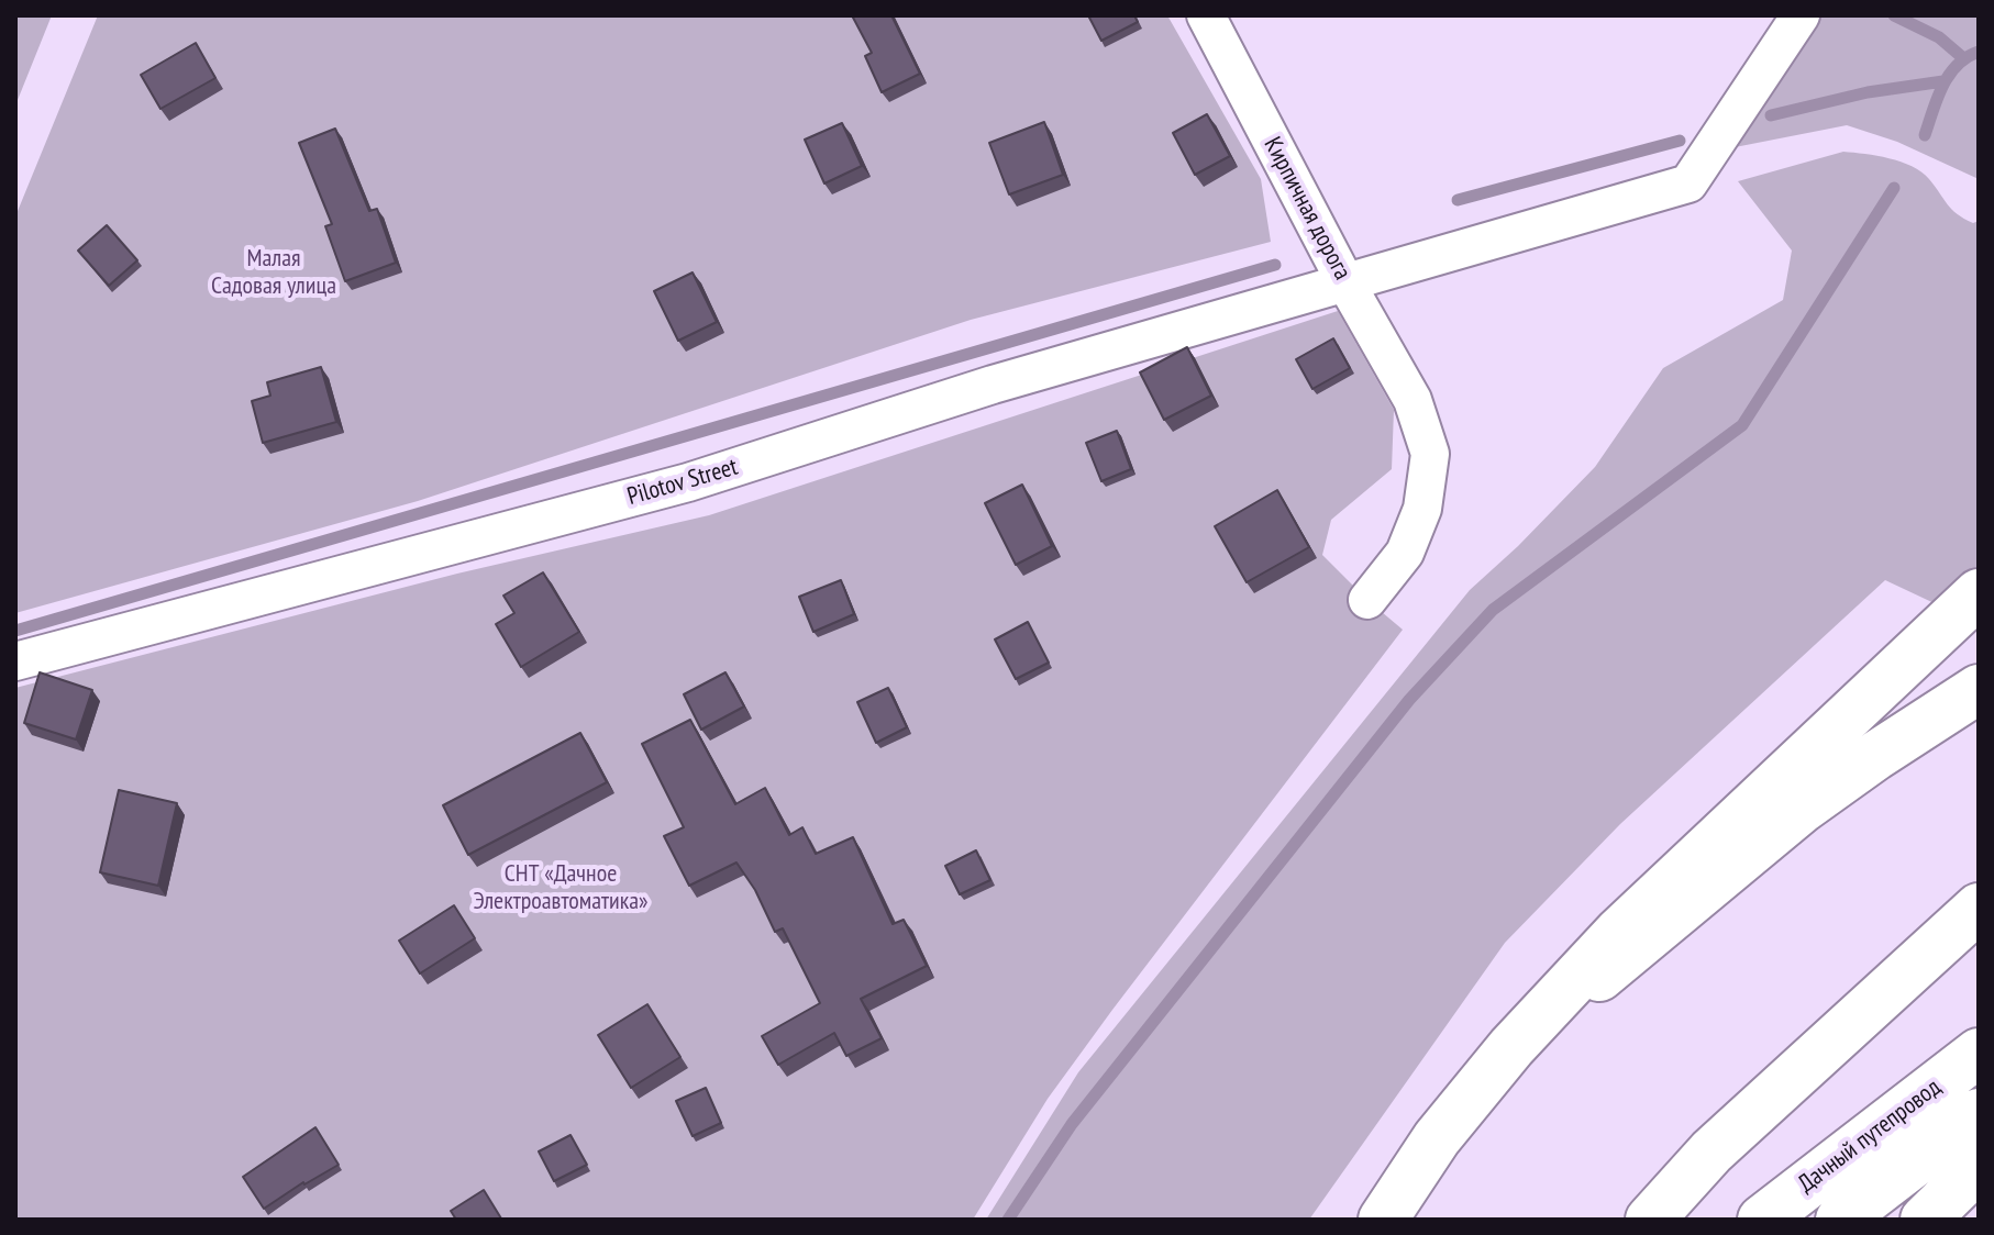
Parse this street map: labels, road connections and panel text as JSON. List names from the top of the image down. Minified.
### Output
{"streets":{"main road":["Дачный путепровод"],"street":["Кирпичная дорога","Pilotov Street"]},"crossings":[["Кирпичная дорога","Pilotov Street"]],"parks":["Малая Садовая улица","СНТ «Дачное Электроавтоматика»"]}
